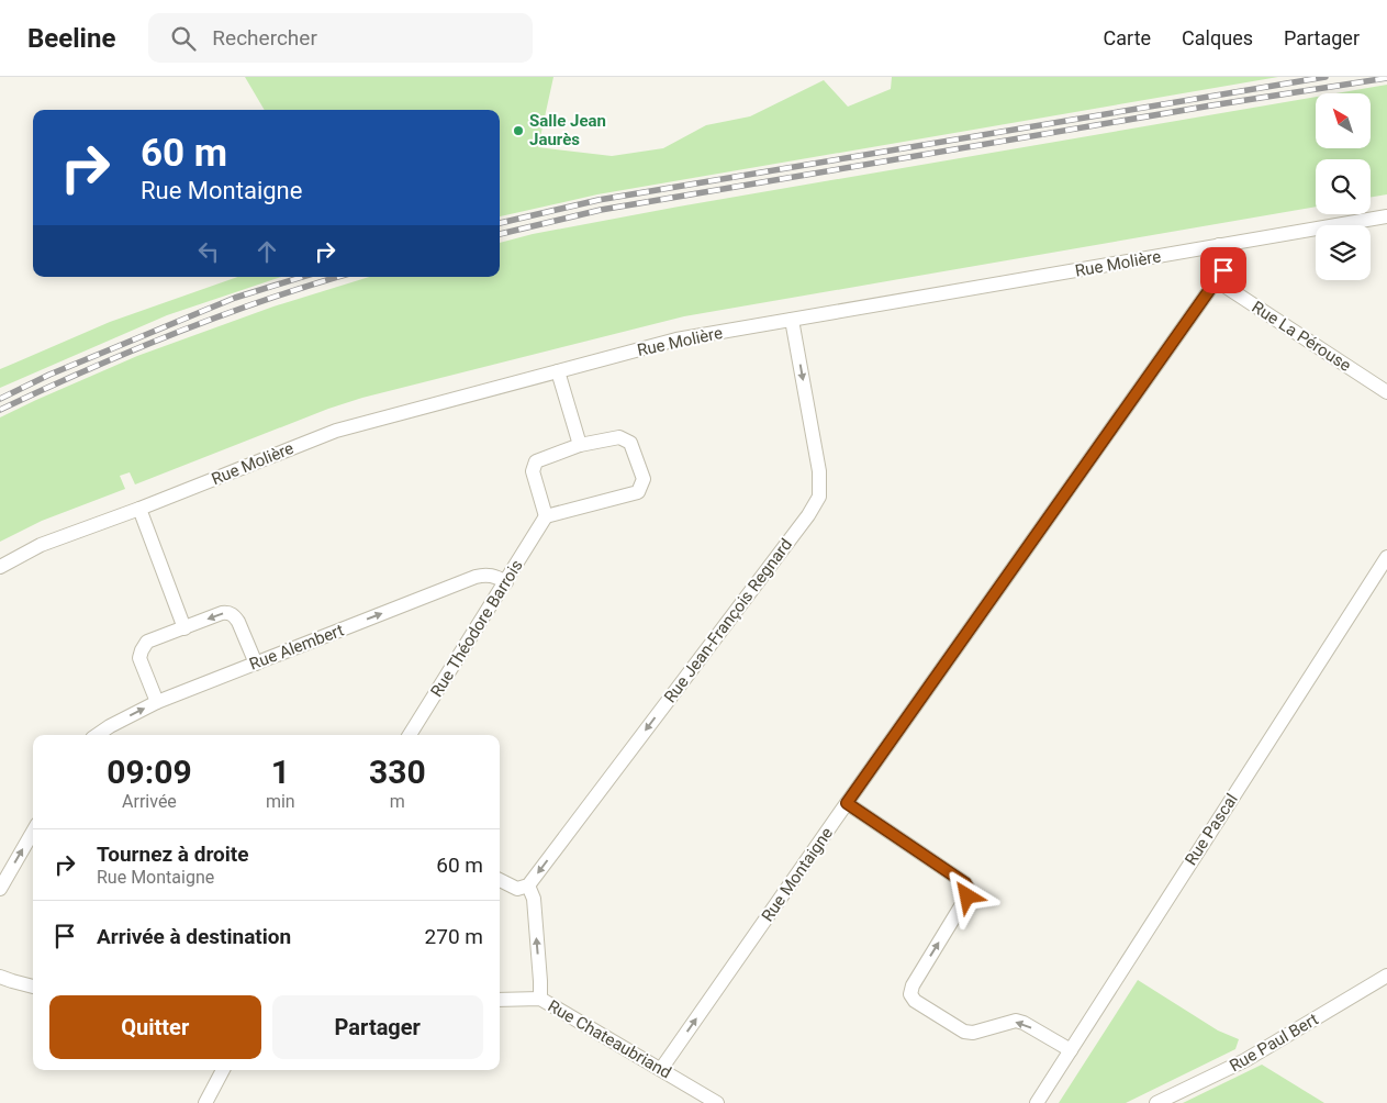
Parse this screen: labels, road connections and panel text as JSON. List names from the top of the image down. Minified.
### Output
{"streets":{"street":["Rue Molière","Rue La Pérouse","Rue Jean-François Regnard","Rue Théodore Barrois","Rue Alembert","Rue Pascal","Rue Montaigne","Rue Chateaubriand","Rue Paul Bert"]},"crossings":[["Rue Molière","Rue Jean-François Regnard"],["Rue Molière","Rue Montaigne"],["Rue La Pérouse","Rue Montaigne"],["Rue Théodore Barrois","Rue Alembert"],["Rue Montaigne","Rue Chateaubriand"]],"one_way":["Rue Jean-François Regnard","Rue Alembert"],"places":["Salle Jean Jaurès"],"north":"top left","page":{"header":"Beeline","search":"Rechercher","nav":["Carte","Calques","Partager"],"turn":["60 m","Rue Montaigne"],"eta":["09:09","Arrivée","1","min","330","m"],"list":[{"name":"Tournez à droite","note":"Rue Montaigne","value":"60 m"},{"name":"Arrivée à destination","value":"270 m"}],"buttons":["Quitter","Partager"]}}
